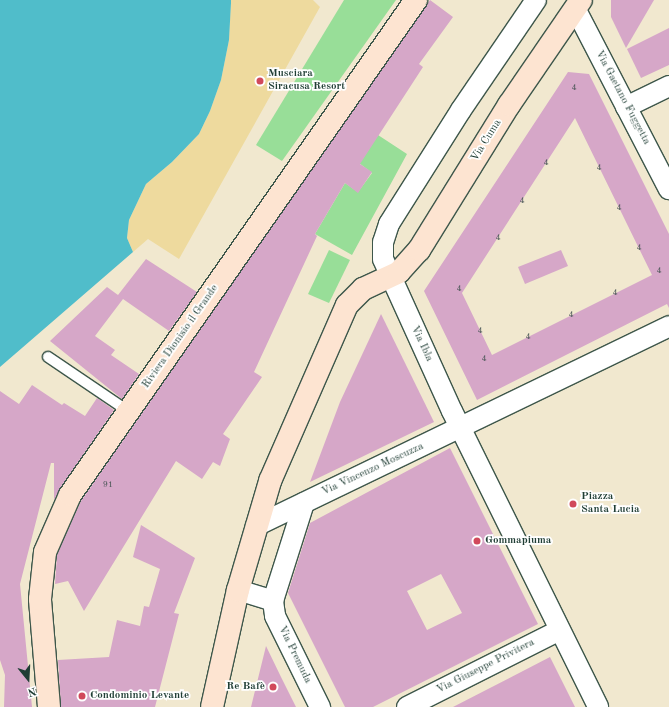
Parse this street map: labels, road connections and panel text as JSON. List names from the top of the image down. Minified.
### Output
{"streets":{"street":["Via Gaetano Fuggetta","Via Cuma","Riviera Dionisio il Grande","Via Ibla","Via Vincenzo Moscuzza","Via Premuda","Via Giuseppe Privitera"]},"crossings":[["Via Gaetano Fuggetta","Via Cuma"],["Via Cuma","Via Ibla"],["Via Cuma","Via Vincenzo Moscuzza"],["Via Ibla","Via Vincenzo Moscuzza"],["Via Ibla","Via Giuseppe Privitera"]],"places":["Musciara Siracusa Resort","Piazza Santa Lucia","Gommapiuma","Re Bafè","Condominio Levante"],"house_numbers":["4","4","4","4","4","4","4","4","4","4","4","4","4","4","91"],"north":"bottom"}
